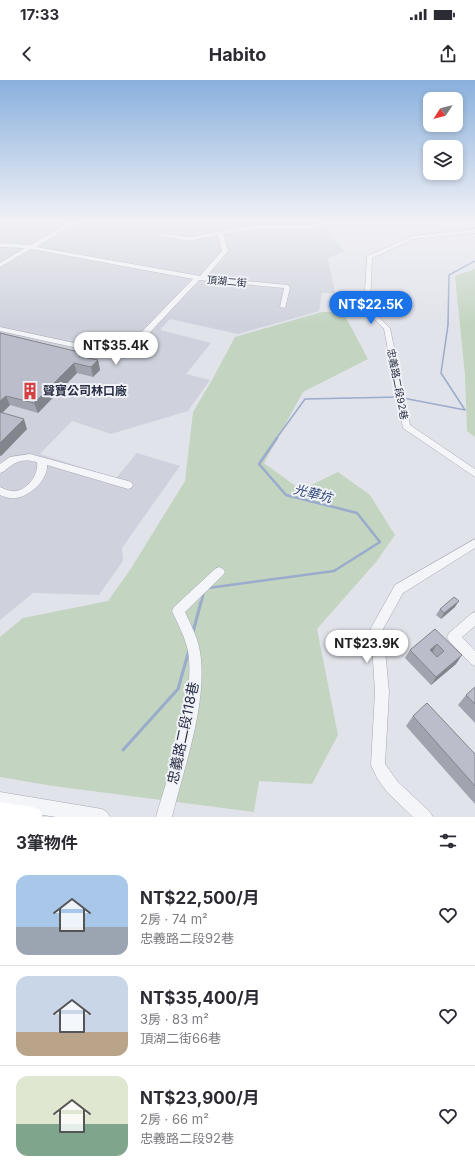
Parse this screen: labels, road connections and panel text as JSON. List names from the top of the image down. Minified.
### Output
{"streets":{"street":["頂湖二街","忠義路二段92巷","忠義路二段118巷"]},"water":["光華坑"],"places":{"building":["聲寶公司林口廠"]},"north":"bottom left","page":{"status":"17:33","header":"Habito","price":["NT$22.5K","NT$35.4K","NT$23.9K"],"heading":"3筆物件","list":[{"name":"NT$22,500/月","note":"2房 · 74 m² · 忠義路二段92巷"},{"name":"NT$35,400/月","note":"3房 · 83 m² · 頂湖二街66巷"},{"name":"NT$23,900/月","note":"2房 · 66 m² · 忠義路二段92巷"}]}}
